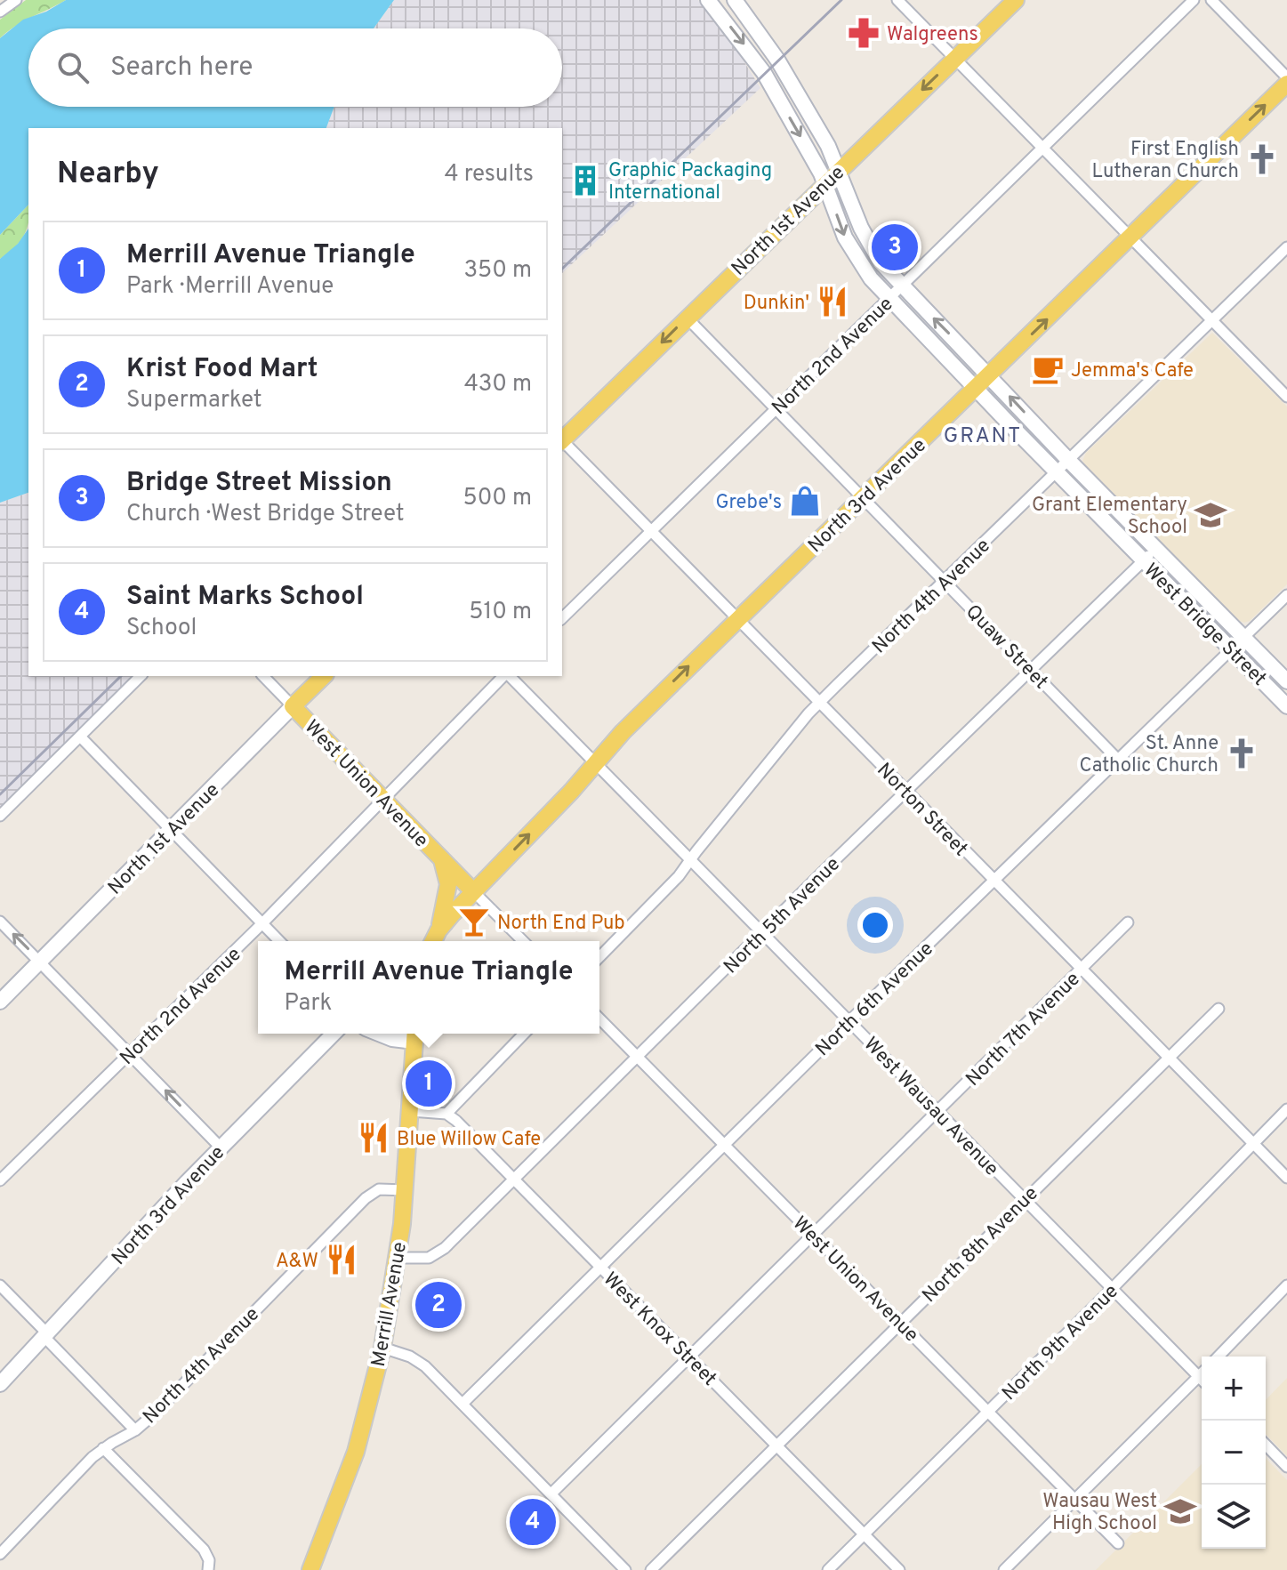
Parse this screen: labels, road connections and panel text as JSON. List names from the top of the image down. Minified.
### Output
{"streets":{"main road":["North 1st Avenue","North 3rd Avenue","West Bridge Street","West Union Avenue","Merrill Avenue"],"street":["North 2nd Avenue","North 4th Avenue","Quaw Street","Norton Street","North 5th Avenue","North 6th Avenue","North 7th Avenue","West Wausau Avenue","North 8th Avenue","West Knox Street","North 9th Avenue"]},"crossings":[["North 1st Avenue","West Bridge Street"],["North 1st Avenue","Quaw Street"],["North 1st Avenue","West Union Avenue"],["North 2nd Avenue","West Bridge Street"],["North 2nd Avenue","Quaw Street"],["North 2nd Avenue","West Union Avenue"],["North 2nd Avenue","Norton Street"],["North 3rd Avenue","West Bridge Street"],["North 3rd Avenue","Quaw Street"],["North 3rd Avenue","West Union Avenue"],["North 3rd Avenue","Norton Street"],["North 3rd Avenue","West Wausau Avenue"],["North 4th Avenue","West Bridge Street"],["North 4th Avenue","Quaw Street"],["North 4th Avenue","Norton Street"],["North 4th Avenue","West Wausau Avenue"],["North 4th Avenue","Merrill Avenue"],["West Bridge Street","North 5th Avenue"],["West Bridge Street","North 6th Avenue"],["Quaw Street","North 5th Avenue"],["Quaw Street","North 6th Avenue"],["West Union Avenue","North 5th Avenue"],["West Union Avenue","North 6th Avenue"],["West Union Avenue","North 7th Avenue"],["West Union Avenue","North 8th Avenue"],["West Union Avenue","North 9th Avenue"],["Norton Street","North 5th Avenue"],["Norton Street","North 6th Avenue"],["Norton Street","North 7th Avenue"],["Norton Street","North 8th Avenue"],["Norton Street","North 9th Avenue"],["North 5th Avenue","West Wausau Avenue"],["North 5th Avenue","Merrill Avenue"],["North 5th Avenue","West Knox Street"],["North 6th Avenue","West Wausau Avenue"],["North 6th Avenue","West Knox Street"],["North 7th Avenue","West Wausau Avenue"],["North 7th Avenue","West Knox Street"],["West Wausau Avenue","North 8th Avenue"],["West Wausau Avenue","North 9th Avenue"],["North 8th Avenue","West Knox Street"],["West Knox Street","North 9th Avenue"]],"one_way":["North 3rd Avenue"],"districts":["GRANT"],"places":{"pharmacy":["Walgreens"],"church":["First English Lutheran Church","St. Anne Catholic Church"],"building":["Graphic Packaging International"],"restaurant":["Dunkin'","Blue Willow Cafe","A&W"],"cafe":["Jemma's Cafe"],"shop":["Grebe's"],"school or university":["Grant Elementary School","Wausau West High School"],"bar":["North End Pub"]},"page":{"search":"Search here","heading":["Nearby","4 results"],"pins":["3","1","2","4"],"list":[{"mark":"1","name":"Merrill Avenue Triangle","note":"Park · Merrill Avenue","value":"350 m"},{"mark":"2","name":"Krist Food Mart","note":"Supermarket","value":"430 m"},{"mark":"3","name":"Bridge Street Mission","note":"Church · West Bridge Street","value":"500 m"},{"mark":"4","name":"Saint Marks School","note":"School","value":"510 m"}],"popup":["Merrill Avenue Triangle","Park"],"map_buttons":["+","−"]}}
